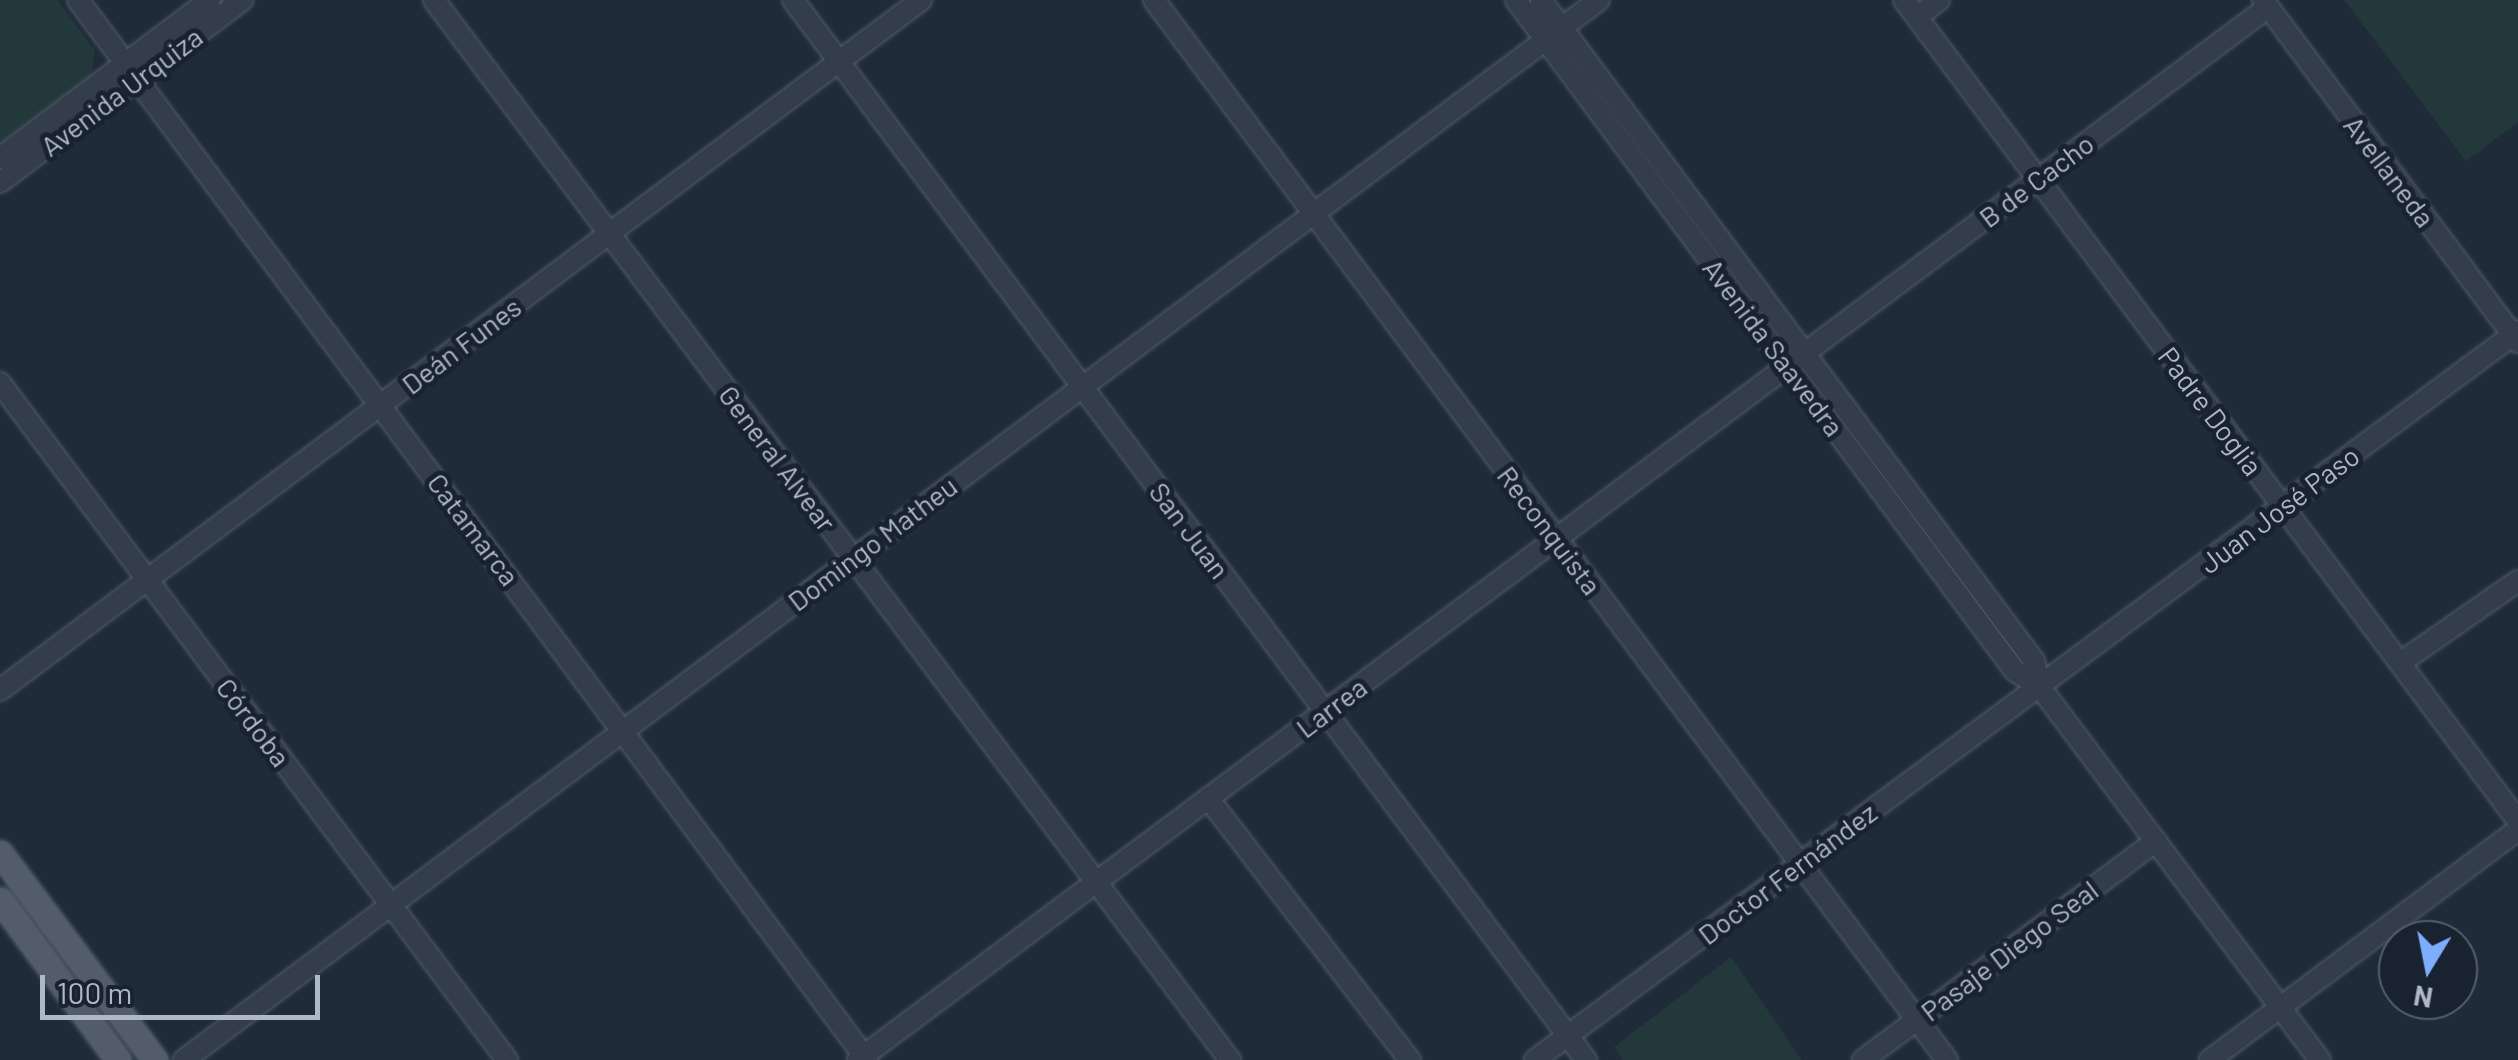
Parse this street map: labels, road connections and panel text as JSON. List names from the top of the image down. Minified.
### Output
{"streets":{"street":["Avenida Urquiza","Avellaneda","B de Cacho","Deán Funes","Avenida Saavedra","Padre Doglia","General Alvear","Juan José Paso","Catamarca","San Juan","Reconquista","Domingo Matheu","Larrea","Córdoba","Doctor Fernández","Pasaje Diego Seal"]},"crossings":[["Avenida Urquiza","Catamarca"],["Avellaneda","B de Cacho"],["Avellaneda","Juan José Paso"],["B de Cacho","Avenida Saavedra"],["B de Cacho","Padre Doglia"],["B de Cacho","Larrea"],["Deán Funes","General Alvear"],["Deán Funes","Catamarca"],["Deán Funes","San Juan"],["Deán Funes","Córdoba"],["Avenida Saavedra","Juan José Paso"],["Avenida Saavedra","Domingo Matheu"],["Avenida Saavedra","Larrea"],["Avenida Saavedra","Doctor Fernández"],["Avenida Saavedra","Pasaje Diego Seal"],["Padre Doglia","Juan José Paso"],["General Alvear","Domingo Matheu"],["General Alvear","Larrea"],["Juan José Paso","Doctor Fernández"],["Catamarca","Domingo Matheu"],["Catamarca","Larrea"],["San Juan","Domingo Matheu"],["San Juan","Larrea"],["San Juan","Doctor Fernández"],["Reconquista","Domingo Matheu"],["Reconquista","Larrea"],["Reconquista","Doctor Fernández"],["Reconquista","Pasaje Diego Seal"],["Domingo Matheu","Córdoba"]],"scale_bar":"100 m","north":"bottom"}
